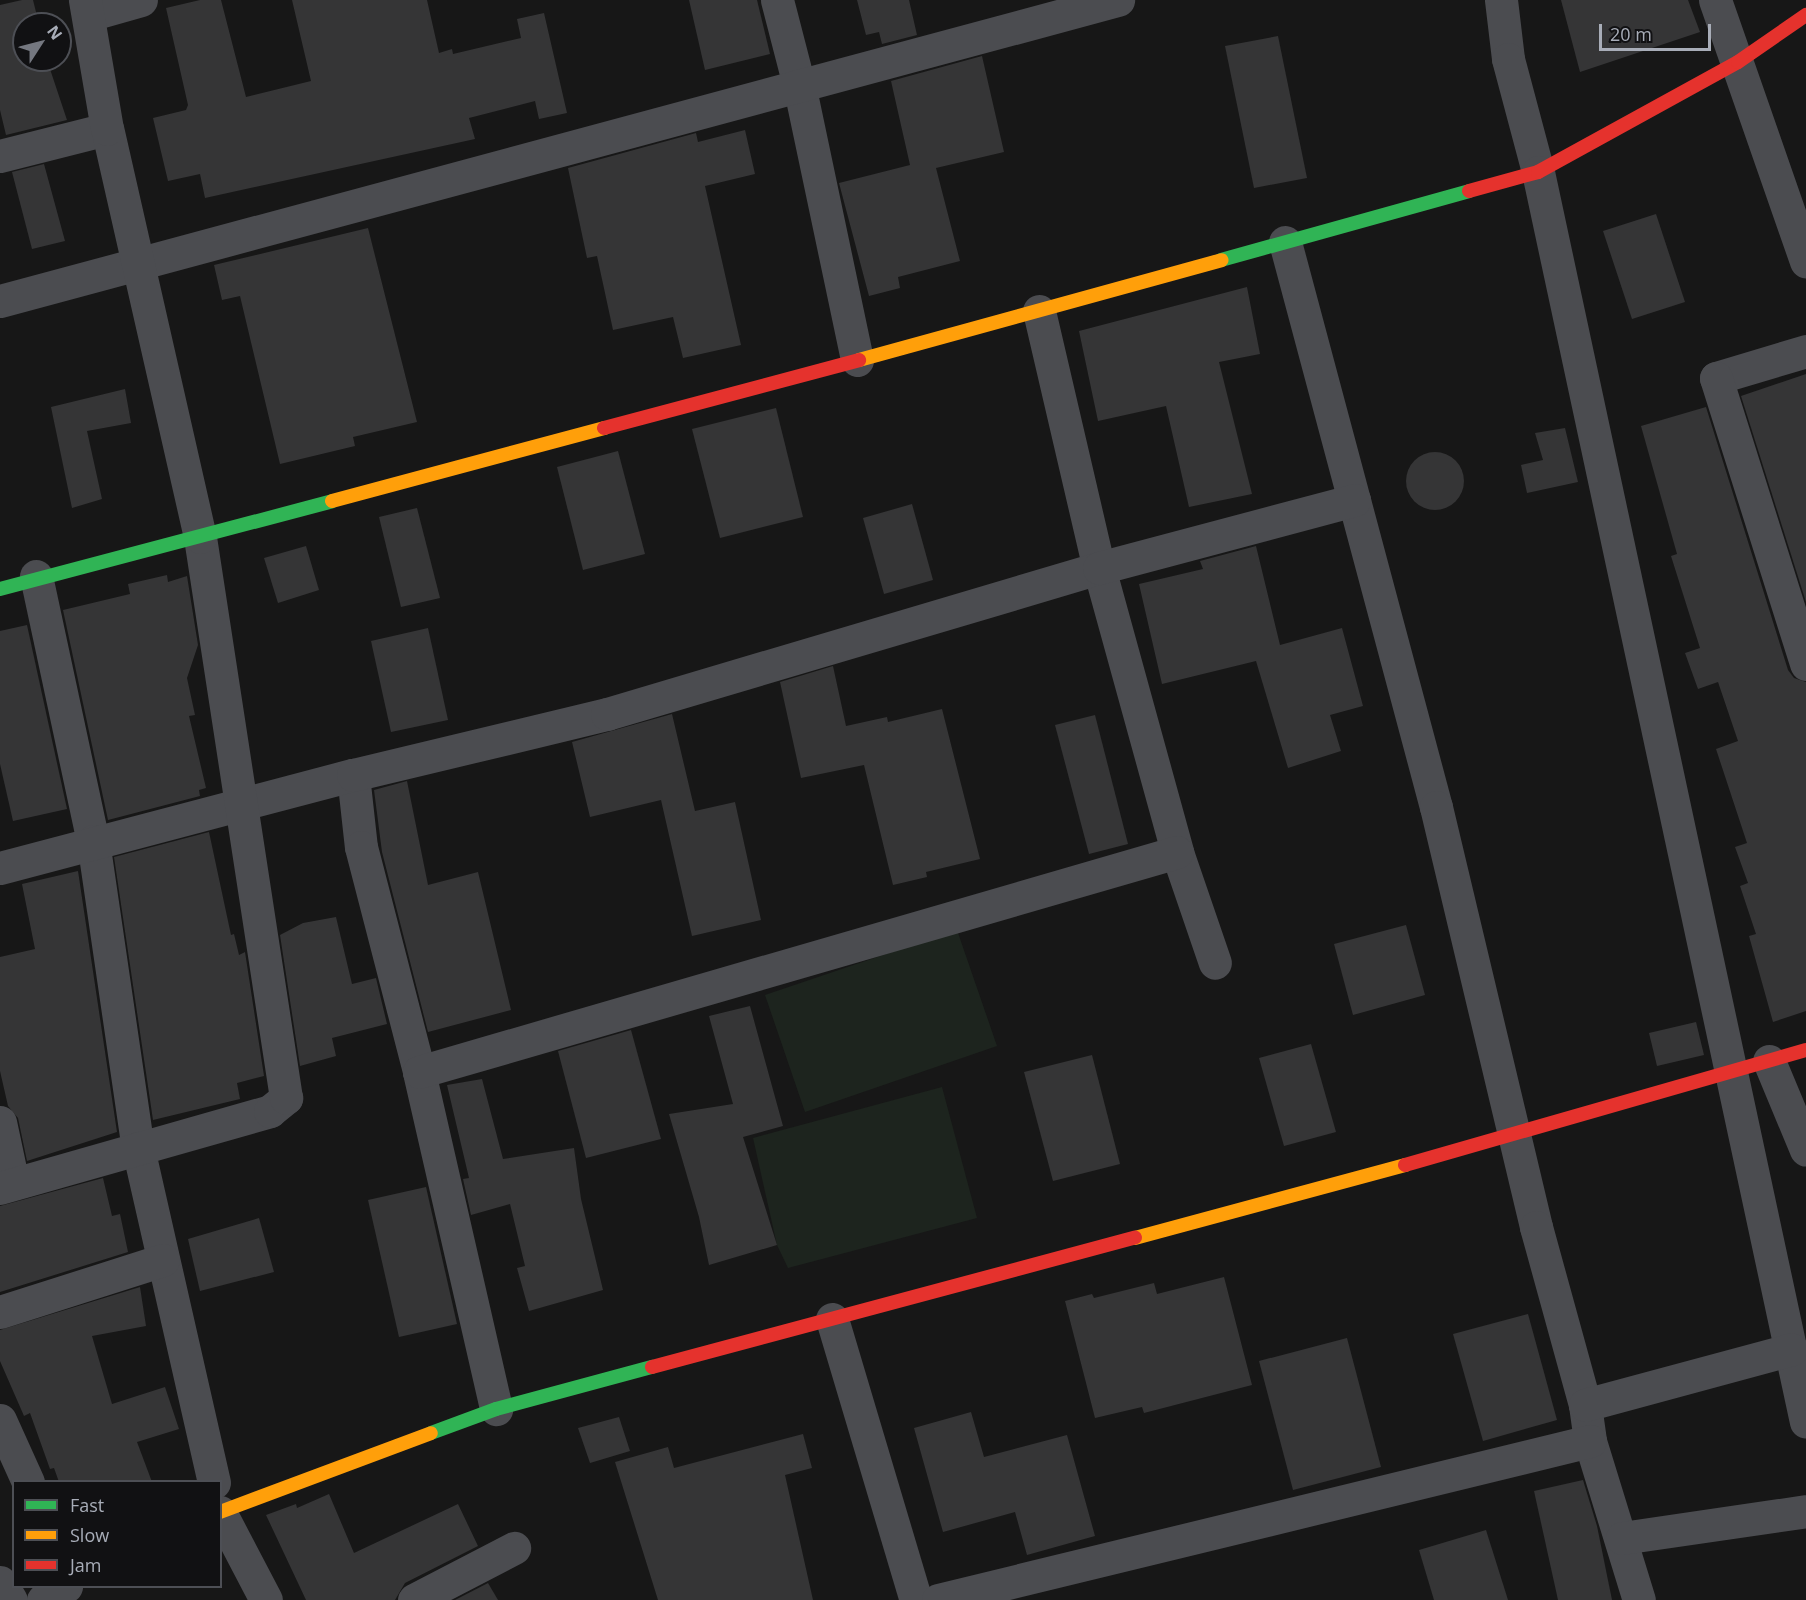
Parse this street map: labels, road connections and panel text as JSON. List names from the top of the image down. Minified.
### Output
{"legend":["Fast","Slow","Jam"],"scale_bar":"20 m","north":"top right"}
